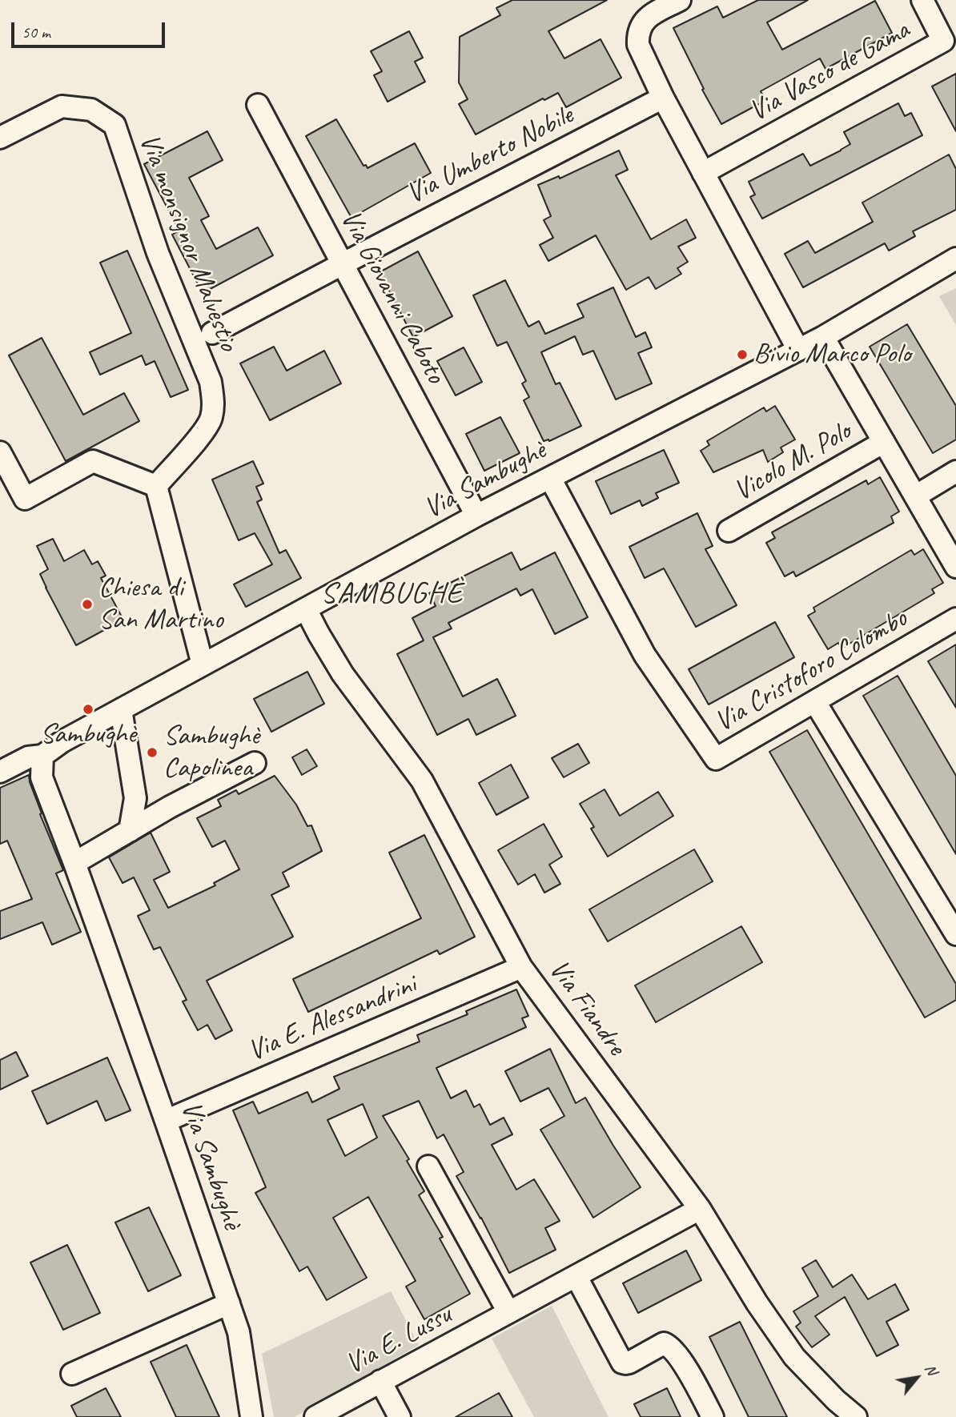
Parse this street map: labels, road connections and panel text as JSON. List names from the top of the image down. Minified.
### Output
{"streets":{"street":["Via Vasco de Gama","Via Umberto Nobile","Via monsignor Malvestio","Via Giovanni Caboto","Vicolo M. Polo","Via Sambughè","Via Cristoforo Colombo","Via Fiandre","Via E. Alessandrini","Via E. Lussu"]},"crossings":[["Via Umberto Nobile","Via Giovanni Caboto"],["Via Giovanni Caboto","Via Sambughè"],["Via Sambughè","Via Cristoforo Colombo"],["Via Sambughè","Via Fiandre"],["Via Sambughè","Via E. Alessandrini"],["Via Fiandre","Via E. Alessandrini"],["Via Fiandre","Via E. Lussu"]],"districts":["SAMBUGHÈ"],"places":["Bivio Marco Polo","Chiesa di San Martino","Sambughè","Sambughè Capolinea"],"scale_bar":"50 m","north":"top right"}
